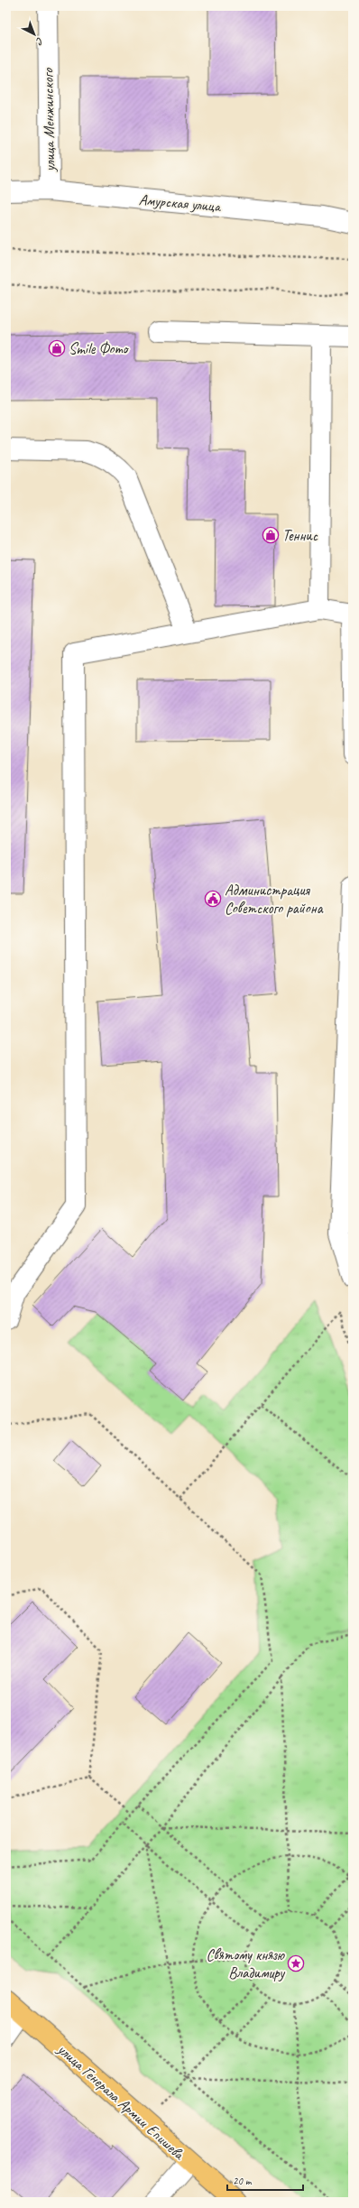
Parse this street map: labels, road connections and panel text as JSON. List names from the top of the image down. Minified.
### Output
{"streets":{"main road":["улица Генерала Армии Епишева"],"street":["улица Менжинского","Амурская улица"]},"crossings":[["улица Менжинского","Амурская улица"]],"places":{"shop":["Smile Фото","Теннис"],"public building":["Администрация Советского района"],"place":["Святому князю Владимиру"]},"scale_bar":"20 m","north":"bottom right"}
